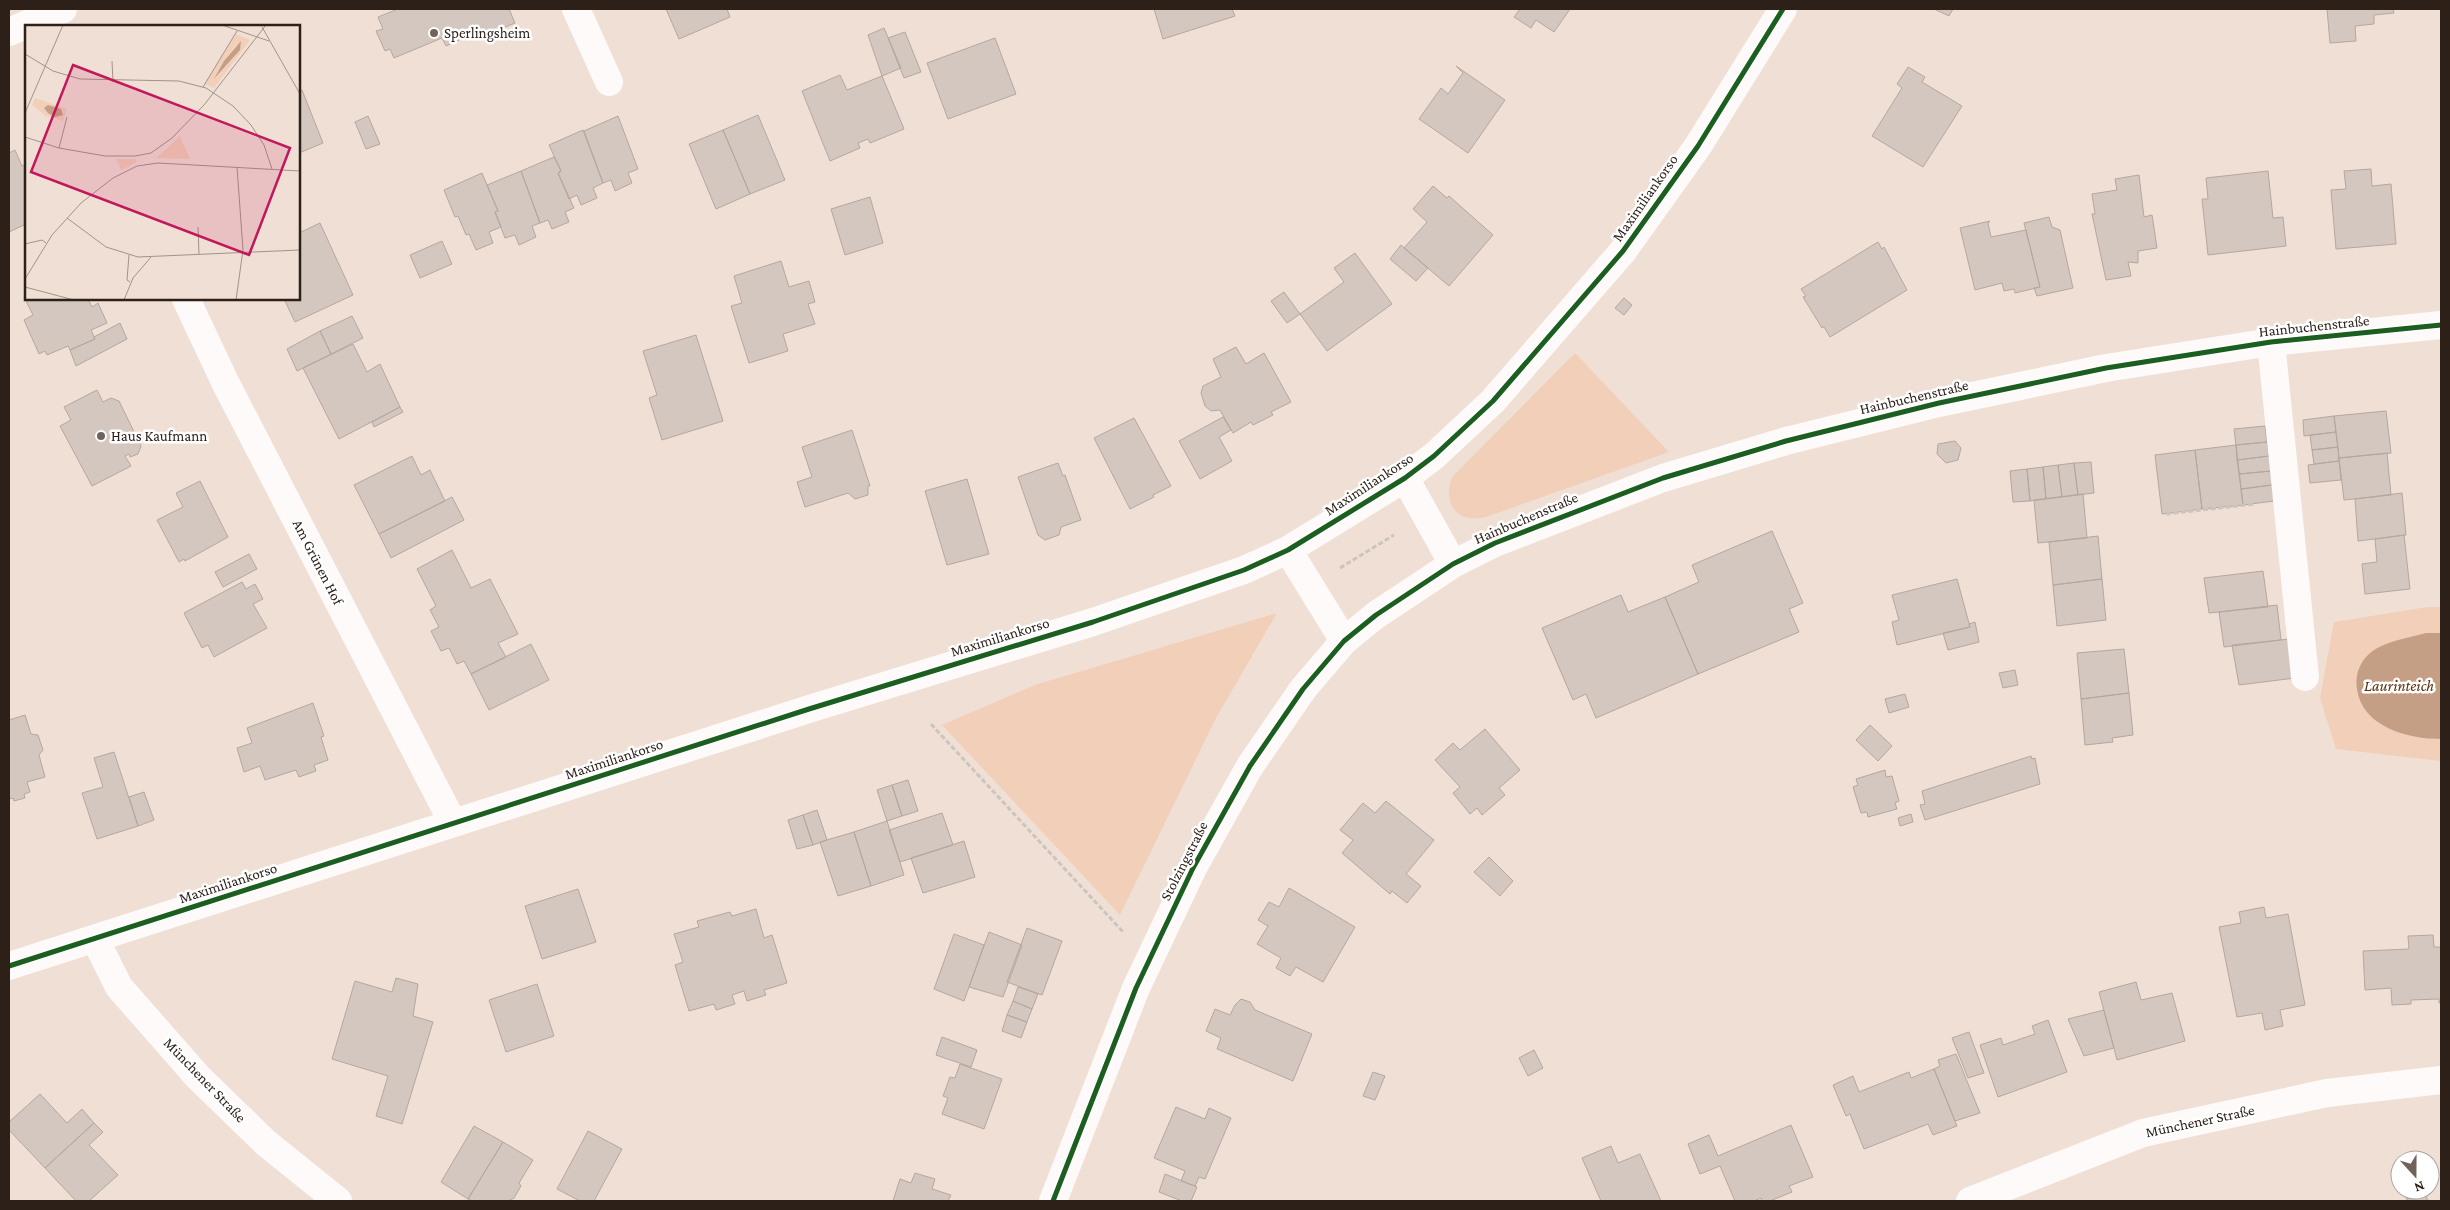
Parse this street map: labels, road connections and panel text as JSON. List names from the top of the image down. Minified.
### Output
{"streets":{"street":["Maximiliankorso","Hainbuchenstraße","Am Grünen Hof","Stolzingstraße","Münchener Straße"]},"crossings":[["Maximiliankorso","Am Grünen Hof"],["Maximiliankorso","Münchener Straße"],["Hainbuchenstraße","Stolzingstraße"]],"water":["Laurinteich"],"places":["Sperlingsheim","Haus Kaufmann"],"north":"bottom"}
